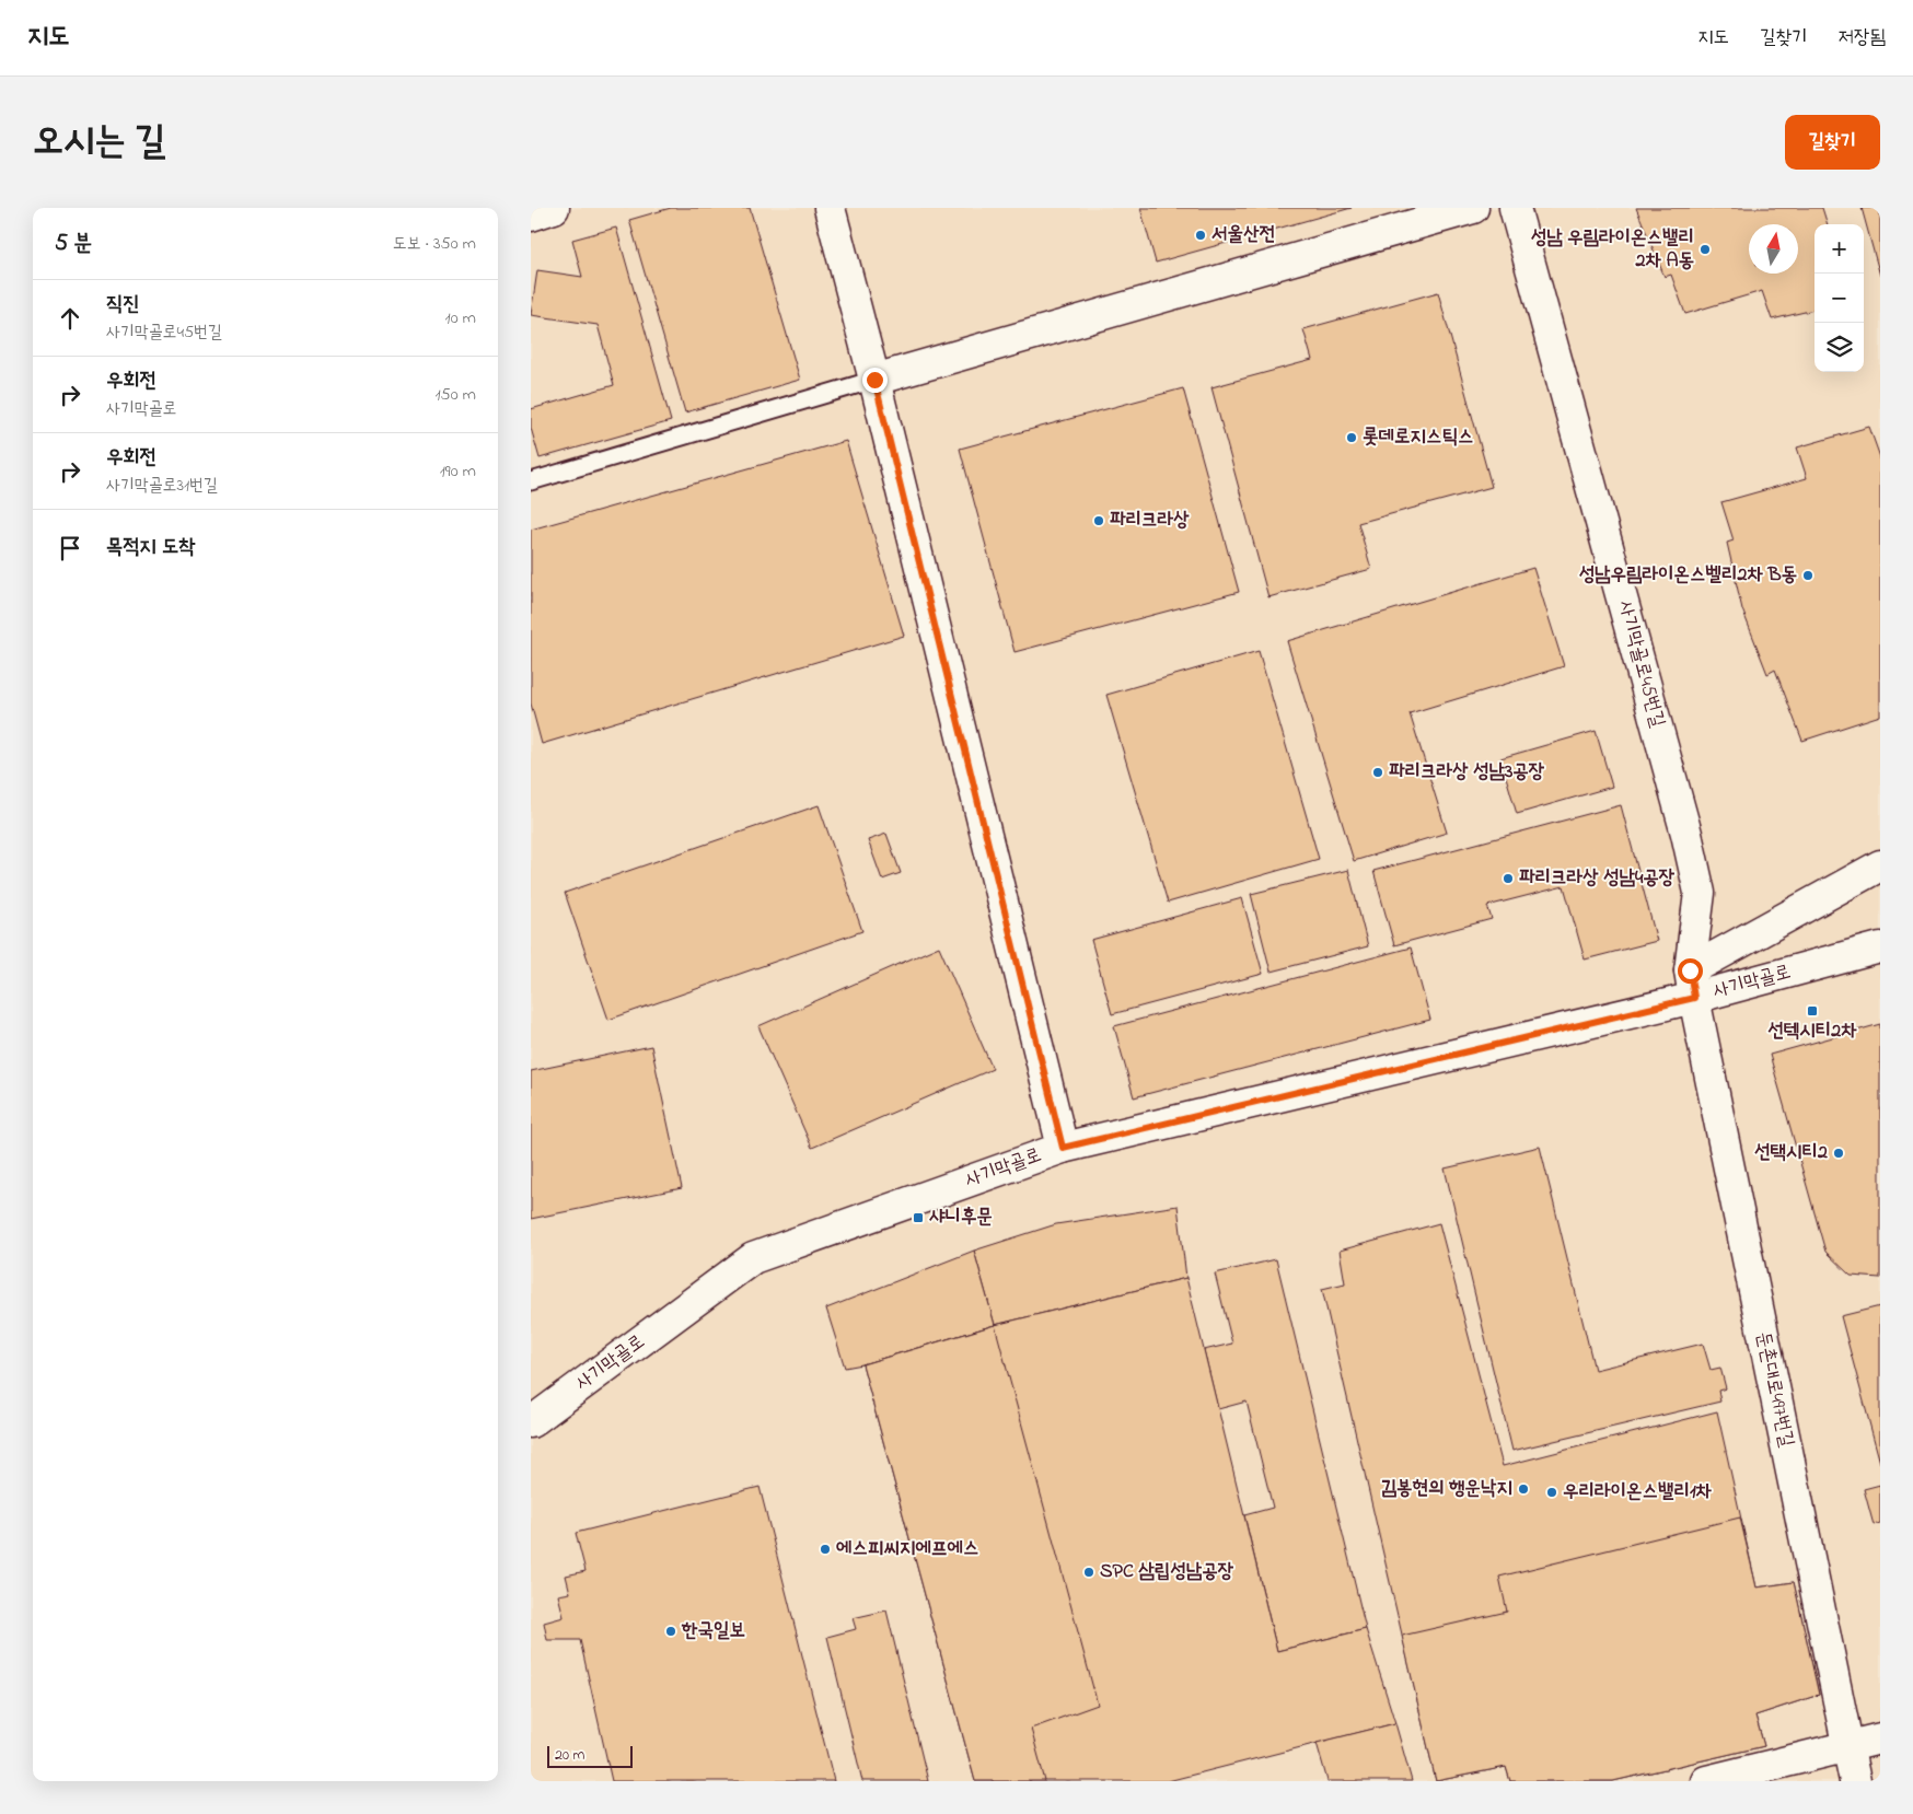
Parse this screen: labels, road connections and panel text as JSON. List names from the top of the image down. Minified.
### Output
{"streets":{"street":["사기막골로45번길","사기막골로","둔촌대로497번길"]},"crossings":[["사기막골로45번길","사기막골로"],["사기막골로45번길","둔촌대로497번길"],["사기막골로","둔촌대로497번길"]],"places":{"other":["서울산전","성남 우림라이온스밸리 2차 A동","롯데로지스틱스","파리크라상","성남우림라이온스벨리2차 B동","파리크라상 성남3공장","파리크라상 성남4공장","선택시티2","김봉현의 행운낙지","우리라이온스밸리1차","에스피씨지에프에스","SPC 삼립성남공장","한국일보"],"transit":["선텍시티2차","샤니후문"]},"scale_bar":"20 m","north":"top","page":{"header":"지도","nav":["지도","길찾기","저장됨"],"title":"오시는 길","buttons":"길찾기","heading":["5 분","도보 · 350 m"],"map_buttons":["+","−"],"list":[["직진","사기막골로45번길","10 m"],["우회전","사기막골로","150 m"],["우회전","사기막골로31번길","190 m"],"목적지 도착"],"scale":"20 m"}}
